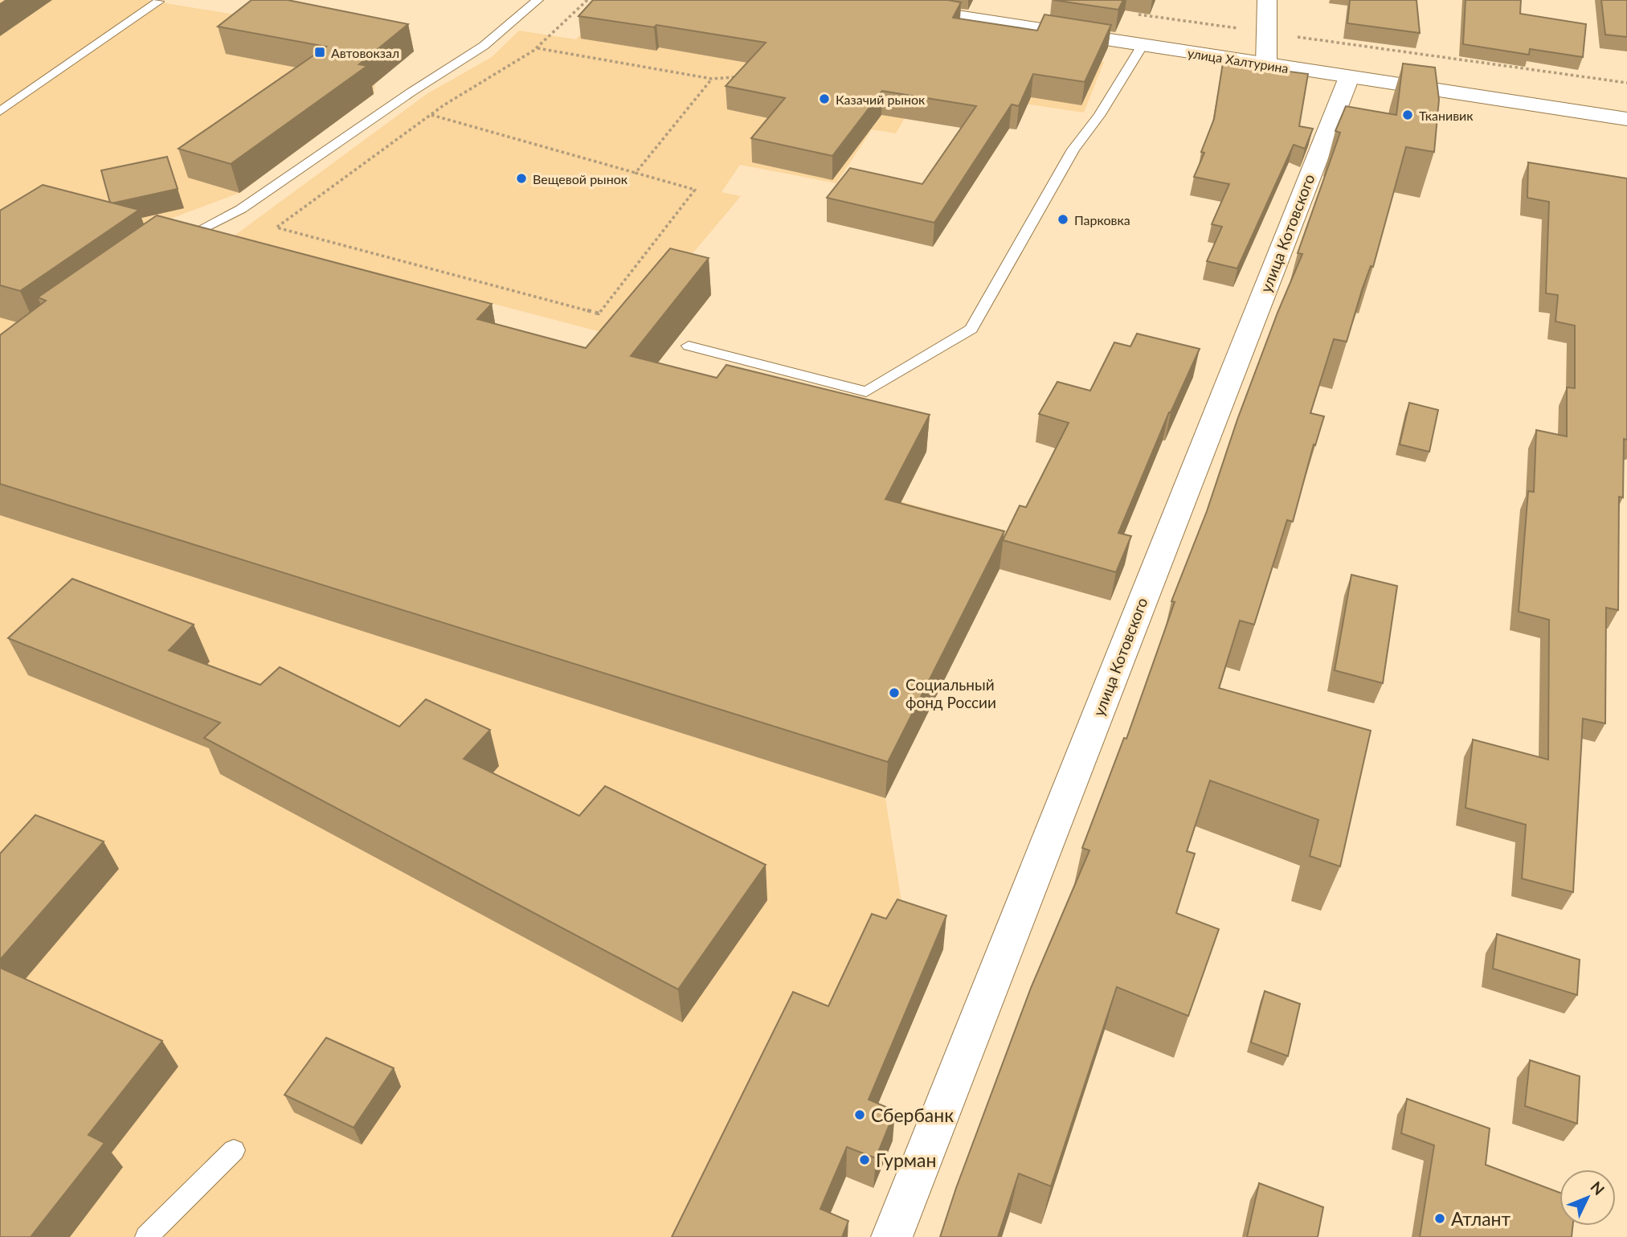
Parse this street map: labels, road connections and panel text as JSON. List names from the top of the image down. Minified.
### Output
{"streets":{"street":["улица Халтурина","улица Котовского"]},"crossings":[["улица Халтурина","улица Котовского"]],"places":{"transit":["Автовокзал"],"other":["Казачий рынок","Тканивик","Вещевой рынок","Парковка","Социальный фонд России","Сбербанк","Гурман","Атлант"]},"north":"top right"}
